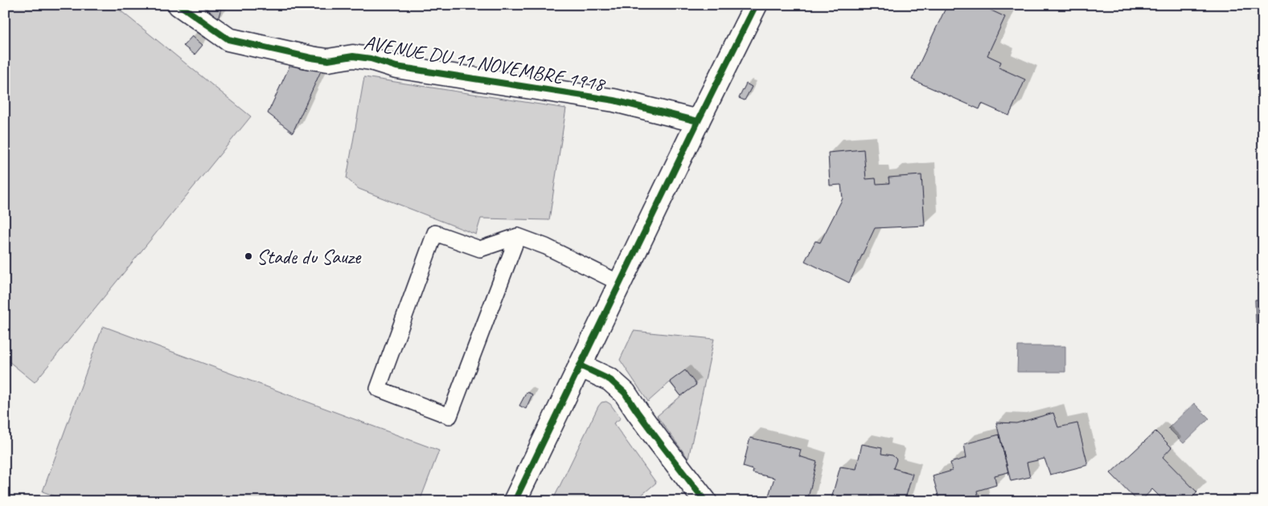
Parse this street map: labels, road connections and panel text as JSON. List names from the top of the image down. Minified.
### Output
{"streets":{"street":["AVENUE DU 11 NOVEMBRE 1918"]},"places":["Stade du Sauze"]}
